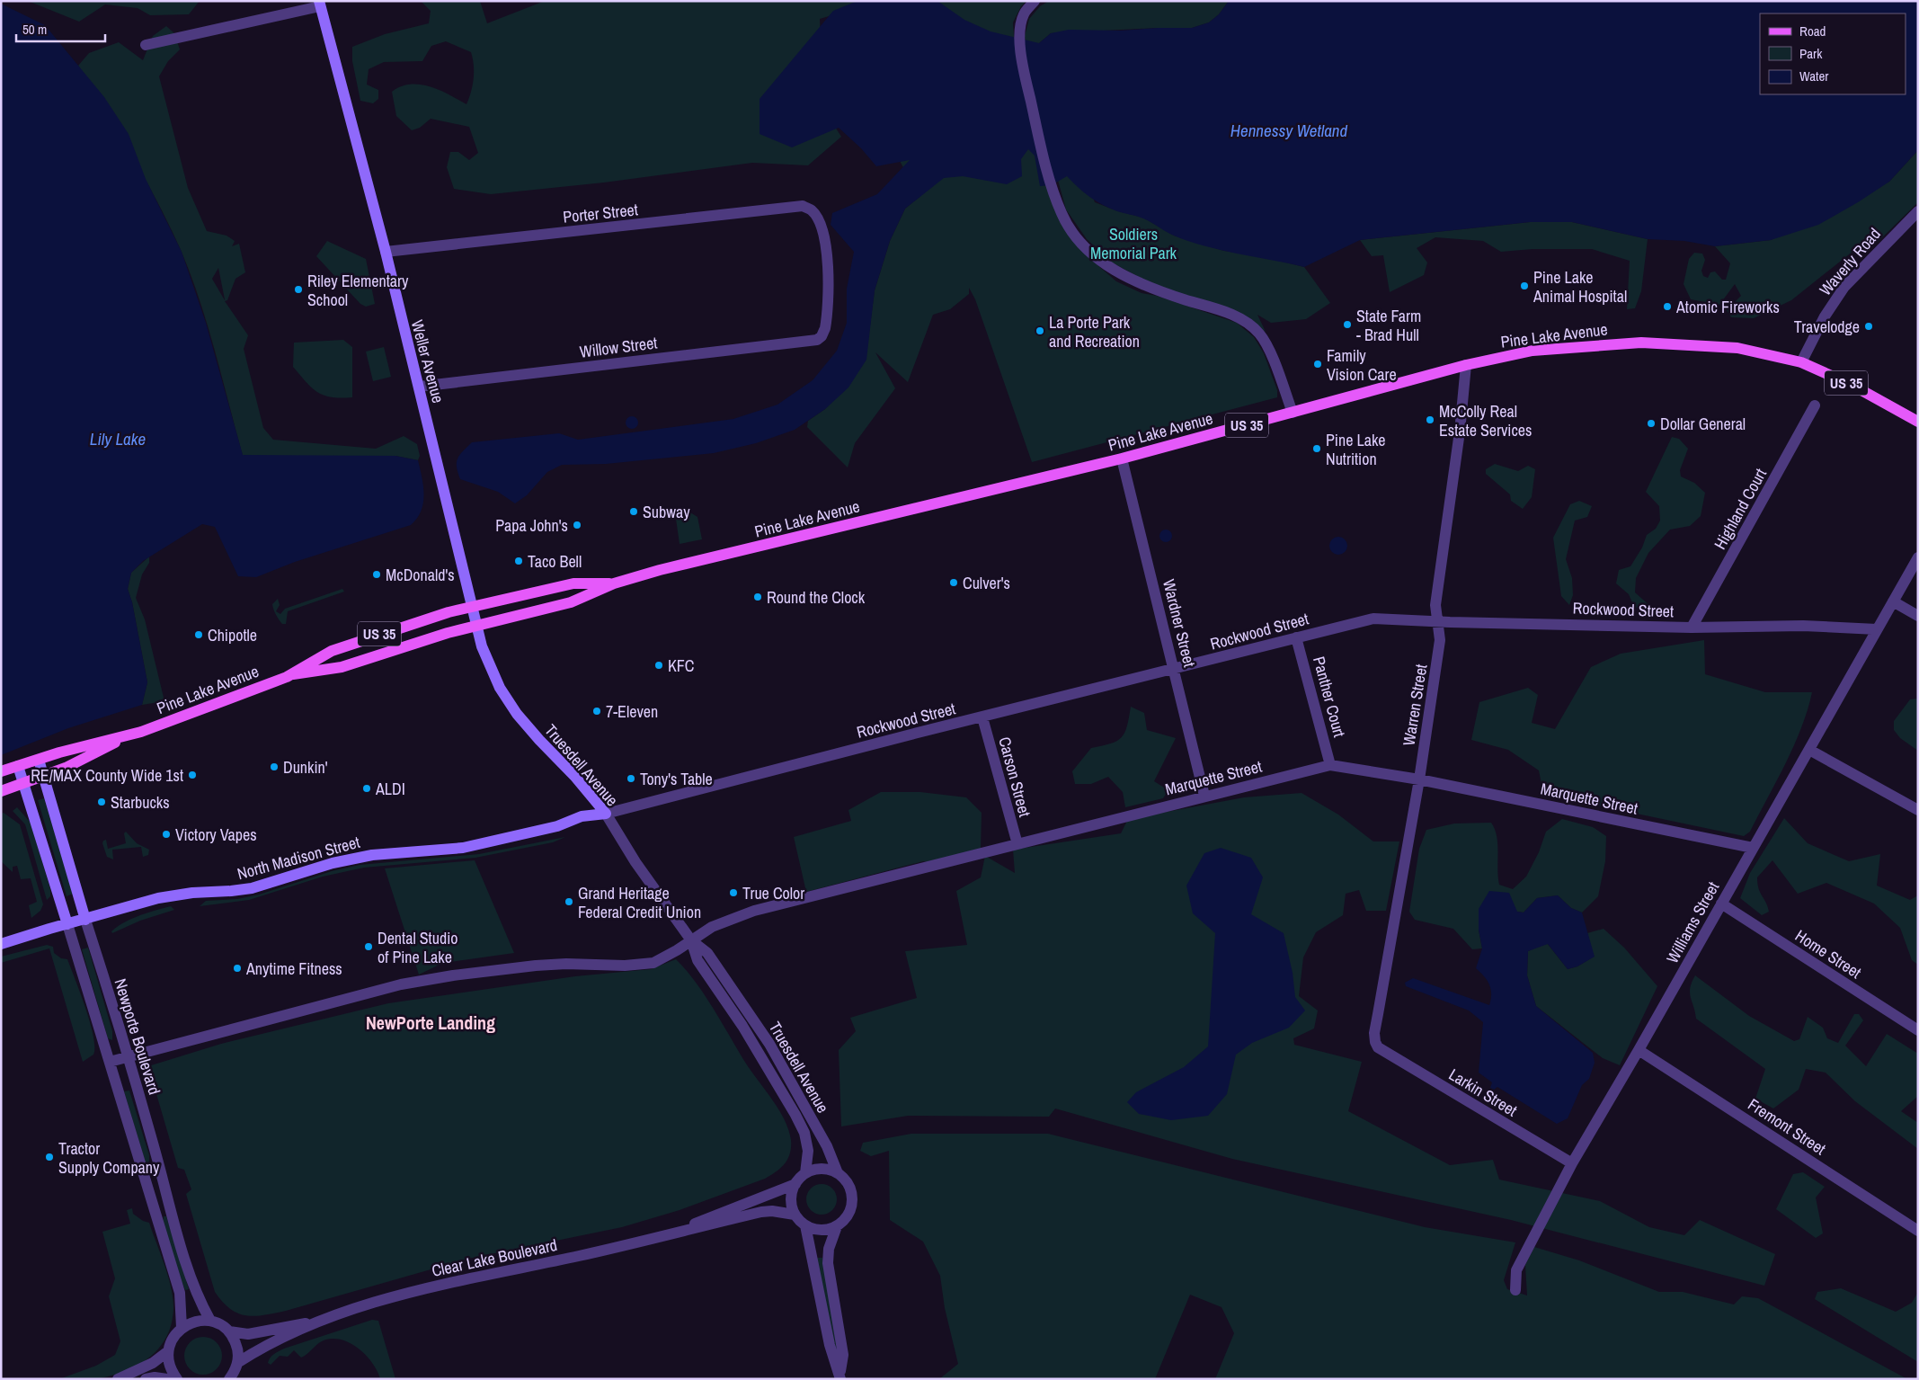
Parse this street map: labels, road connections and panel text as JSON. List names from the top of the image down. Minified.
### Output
{"streets":{"main road":["Pine Lake Avenue","US 35"],"street":["Porter Street","Waverly Road","Willow Street","Weller Avenue","Highland Court","Rockwood Street","Wardner Street","Panther Court","Warren Street","Truesdell Avenue","Carson Street","Marquette Street","North Madison Street","Williams Street","Home Street","Newporte Boulevard","Larkin Street","Fremont Street","Clear Lake Boulevard"]},"crossings":[["Porter Street","Willow Street"],["Porter Street","Weller Avenue"],["Waverly Road","Pine Lake Avenue"],["Pine Lake Avenue","Weller Avenue"],["Pine Lake Avenue","Wardner Street"],["Pine Lake Avenue","Warren Street"],["Pine Lake Avenue","Truesdell Avenue"],["Pine Lake Avenue","Newporte Boulevard"],["Willow Street","Weller Avenue"],["Weller Avenue","Truesdell Avenue"],["Highland Court","Rockwood Street"],["Rockwood Street","Wardner Street"],["Rockwood Street","Panther Court"],["Rockwood Street","Warren Street"],["Rockwood Street","Truesdell Avenue"],["Rockwood Street","Carson Street"],["Rockwood Street","North Madison Street"],["Rockwood Street","Williams Street"],["Wardner Street","Marquette Street"],["Panther Court","Marquette Street"],["Warren Street","Marquette Street"],["Warren Street","Larkin Street"],["Truesdell Avenue","Marquette Street"],["Truesdell Avenue","North Madison Street"],["Truesdell Avenue","Clear Lake Boulevard"],["Carson Street","Marquette Street"],["Marquette Street","Williams Street"],["Marquette Street","Newporte Boulevard"],["North Madison Street","Newporte Boulevard"],["Williams Street","Home Street"],["Williams Street","Larkin Street"],["Williams Street","Fremont Street"]],"districts":["NewPorte Landing"],"water":["Hennessy Wetland","Lily Lake"],"parks":["Soldiers Memorial Park"],"places":["Pine Lake Animal Hospital","Riley Elementary School","Atomic Fireworks","State Farm - Brad Hull","Travelodge","La Porte Park and Recreation","Family Vision Care","McColly Real Estate Services","Dollar General","Pine Lake Nutrition","Subway","Papa John's","Taco Bell","McDonald's","Culver's","Round the Clock","Chipotle","KFC","7-Eleven","Dunkin'","RE/MAX County Wide 1st","Tony's Table","ALDI","Starbucks","Victory Vapes","True Color","Grand Heritage Federal Credit Union","Dental Studio of Pine Lake","Anytime Fitness","Tractor Supply Company"],"legend":["Road","Park","Water"],"scale_bar":"50 m"}
